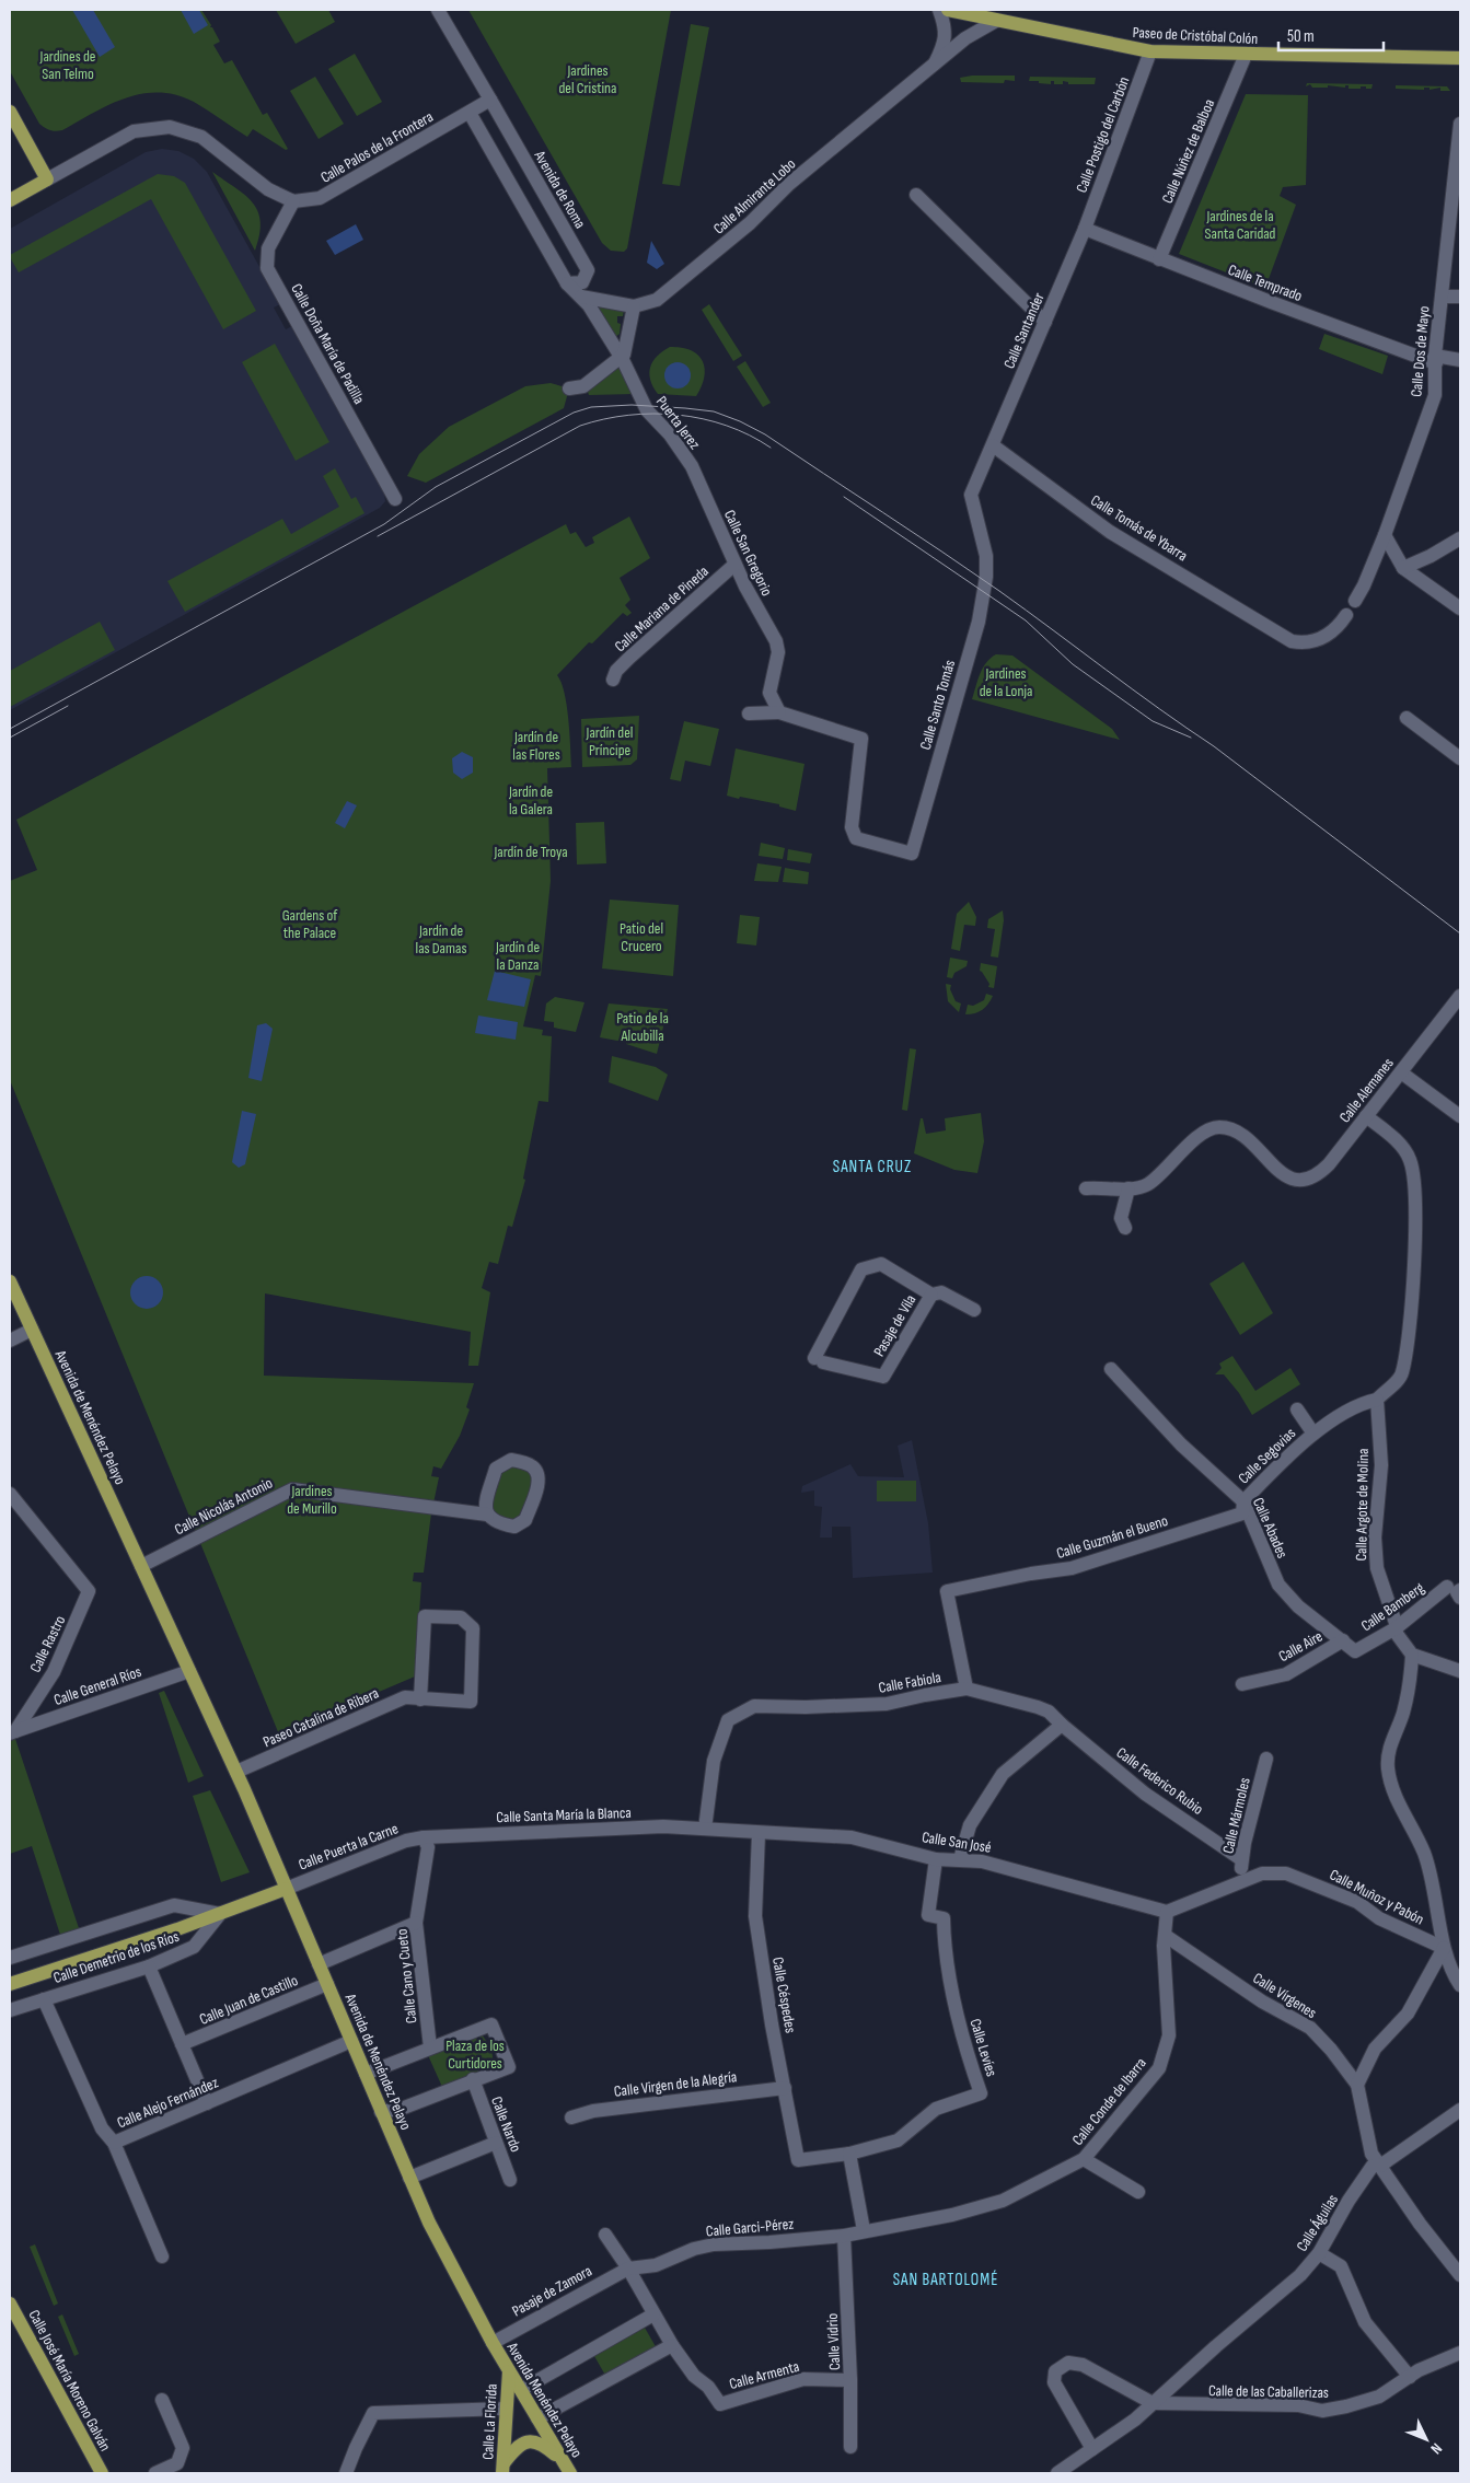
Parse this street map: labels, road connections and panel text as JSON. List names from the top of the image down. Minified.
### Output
{"streets":{"main road":["Paseo de Cristóbal Colón","Avenida de Menéndez Pelayo","Calle Demetrio de los Ríos","Calle José María Moreno Galván","Avenida Menéndez Pelayo","Calle La Florida"],"street":["Calle Postigo del Carbón","Calle Palos de la Frontera","Calle Núñez de Balboa","Avenida de Roma","Calle Almirante Lobo","Calle Temprado","Calle Santander","Calle Doña María de Padilla","Calle Dos de Mayo","Puerta Jerez","Calle Tomás de Ybarra","Calle San Gregorio","Calle Mariana de Pineda","Calle Santo Tomás","Calle Alemanes","Pasaje de Vila","Calle Segovias","Calle Argote de Molina","Calle Nicolás Antonio","Calle Abades","Calle Guzmán el Bueno","Calle Bamberg","Calle Rastro","Calle Aire","Calle Fabiola","Calle General Ríos","Paseo Catalina de Ribera","Calle Federico Rubio","Calle Santa María la Blanca","Calle Mármoles","Calle San José","Calle Puerta la Carne","Calle Muñoz y Pabón","Calle Cano y Cueto","Calle Céspedes","Calle Vírgenes","Calle Juan de Castillo","Calle Levíes","Calle Virgen de la Alegría","Calle Conde de Ibarra","Calle Alejo Fernández","Calle Nardo","Calle Águilas","Calle Garci-Pérez","Pasaje de Zamora","Calle Vidrio","Calle Armenta","Calle de las Caballerizas"]},"crossings":[["Paseo de Cristóbal Colón","Calle Postigo del Carbón"],["Paseo de Cristóbal Colón","Calle Núñez de Balboa"],["Paseo de Cristóbal Colón","Calle Almirante Lobo"],["Calle Postigo del Carbón","Calle Temprado"],["Calle Postigo del Carbón","Calle Santander"],["Calle Palos de la Frontera","Calle Doña María de Padilla"],["Calle Núñez de Balboa","Calle Temprado"],["Calle Almirante Lobo","Puerta Jerez"],["Calle Temprado","Calle Santander"],["Calle Temprado","Calle Dos de Mayo"],["Calle Santander","Calle Tomás de Ybarra"],["Calle Santander","Calle Santo Tomás"],["Puerta Jerez","Calle San Gregorio"],["Calle San Gregorio","Calle Mariana de Pineda"],["Calle San Gregorio","Calle Santo Tomás"],["Avenida de Menéndez Pelayo","Calle Nicolás Antonio"],["Avenida de Menéndez Pelayo","Paseo Catalina de Ribera"],["Avenida de Menéndez Pelayo","Calle Puerta la Carne"],["Avenida de Menéndez Pelayo","Calle Demetrio de los Ríos"],["Avenida de Menéndez Pelayo","Calle Juan de Castillo"],["Avenida de Menéndez Pelayo","Calle Alejo Fernández"],["Avenida de Menéndez Pelayo","Pasaje de Zamora"],["Avenida de Menéndez Pelayo","Avenida Menéndez Pelayo"],["Calle Segovias","Calle Argote de Molina"],["Calle Segovias","Calle Abades"],["Calle Segovias","Calle Guzmán el Bueno"],["Calle Argote de Molina","Calle Bamberg"],["Calle Abades","Calle Guzmán el Bueno"],["Calle Abades","Calle Bamberg"],["Calle Abades","Calle Aire"],["Calle Guzmán el Bueno","Calle Fabiola"],["Calle Rastro","Calle General Ríos"],["Calle Fabiola","Calle Federico Rubio"],["Calle Fabiola","Calle Santa María la Blanca"],["Calle Fabiola","Calle San José"],["Calle Federico Rubio","Calle Mármoles"],["Calle Santa María la Blanca","Calle San José"],["Calle Santa María la Blanca","Calle Puerta la Carne"],["Calle Santa María la Blanca","Calle Cano y Cueto"],["Calle Mármoles","Calle Muñoz y Pabón"],["Calle San José","Calle Muñoz y Pabón"],["Calle San José","Calle Céspedes"],["Calle San José","Calle Levíes"],["Calle San José","Calle Conde de Ibarra"],["Calle Puerta la Carne","Calle Demetrio de los Ríos"],["Calle Puerta la Carne","Calle Cano y Cueto"],["Calle Muñoz y Pabón","Calle Conde de Ibarra"],["Calle Demetrio de los Ríos","Calle Alejo Fernández"],["Calle Céspedes","Calle Levíes"],["Calle Céspedes","Calle Virgen de la Alegría"],["Calle Vírgenes","Calle Conde de Ibarra"],["Calle Vírgenes","Calle Águilas"],["Calle Conde de Ibarra","Calle Garci-Pérez"],["Calle Conde de Ibarra","Calle Vidrio"],["Calle Águilas","Calle de las Caballerizas"],["Calle Garci-Pérez","Pasaje de Zamora"],["Calle Garci-Pérez","Calle Vidrio"],["Pasaje de Zamora","Avenida Menéndez Pelayo"],["Calle Vidrio","Calle Armenta"],["Avenida Menéndez Pelayo","Calle La Florida"]],"districts":["SANTA CRUZ","SAN BARTOLOMÉ"],"parks":["Jardines de San Telmo","Jardines del Cristina","Jardines de la Santa Caridad","Jardines de la Lonja","Jardín del Príncipe","Jardín de las Flores","Jardín de la Galera","Jardín de Troya","Gardens of the Palace","Patio del Crucero","Jardín de las Damas","Jardín de la Danza","Patio de la Alcubilla","Jardines de Murillo","Plaza de los Curtidores"],"scale_bar":"50 m","north":"bottom right"}
